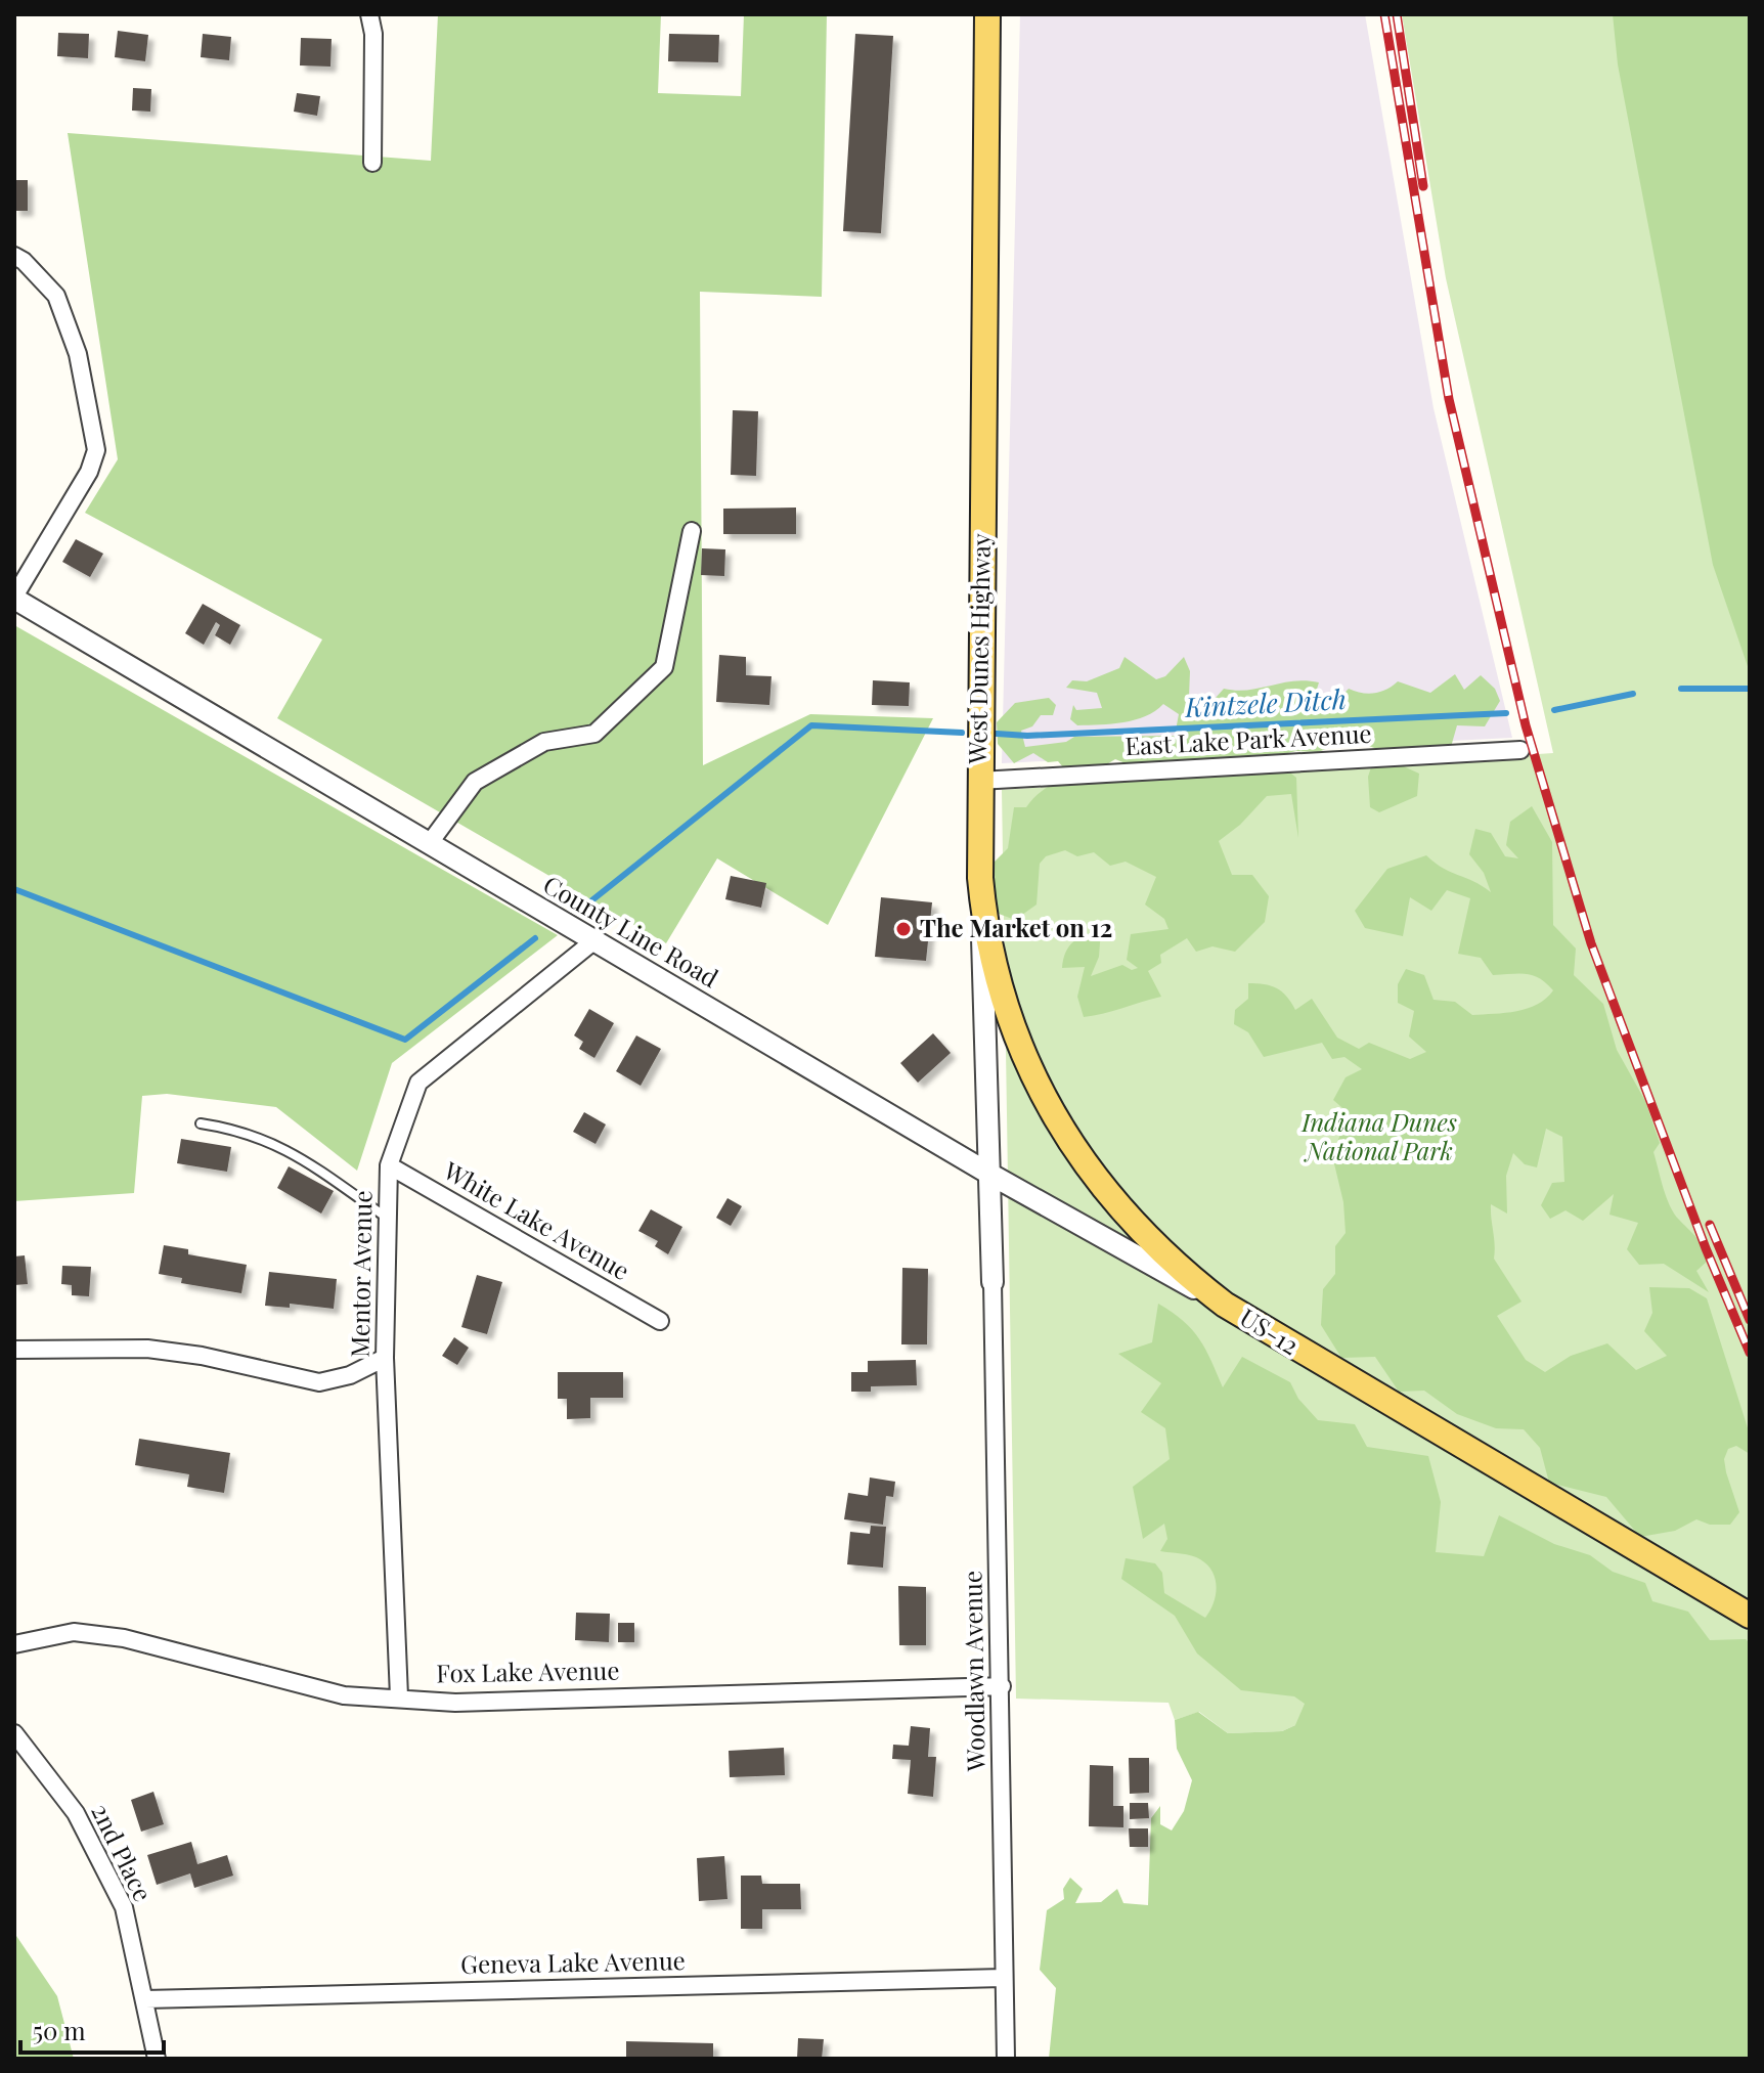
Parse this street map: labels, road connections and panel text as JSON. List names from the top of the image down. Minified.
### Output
{"streets":{"main road":["West Dunes Highway","US-12"],"street":["East Lake Park Avenue","County Line Road","White Lake Avenue","Mentor Avenue","Woodlawn Avenue","Fox Lake Avenue","2nd Place","Geneva Lake Avenue"]},"crossings":[["West Dunes Highway","East Lake Park Avenue"],["West Dunes Highway","County Line Road"],["West Dunes Highway","US-12"],["West Dunes Highway","Woodlawn Avenue"],["County Line Road","Mentor Avenue"],["County Line Road","US-12"],["White Lake Avenue","Mentor Avenue"],["Mentor Avenue","Fox Lake Avenue"],["Woodlawn Avenue","Fox Lake Avenue"],["Woodlawn Avenue","Geneva Lake Avenue"],["2nd Place","Geneva Lake Avenue"]],"water":["Kintzele Ditch"],"parks":["Indiana Dunes National Park"],"places":["The Market on 12"],"scale_bar":"50 m"}
